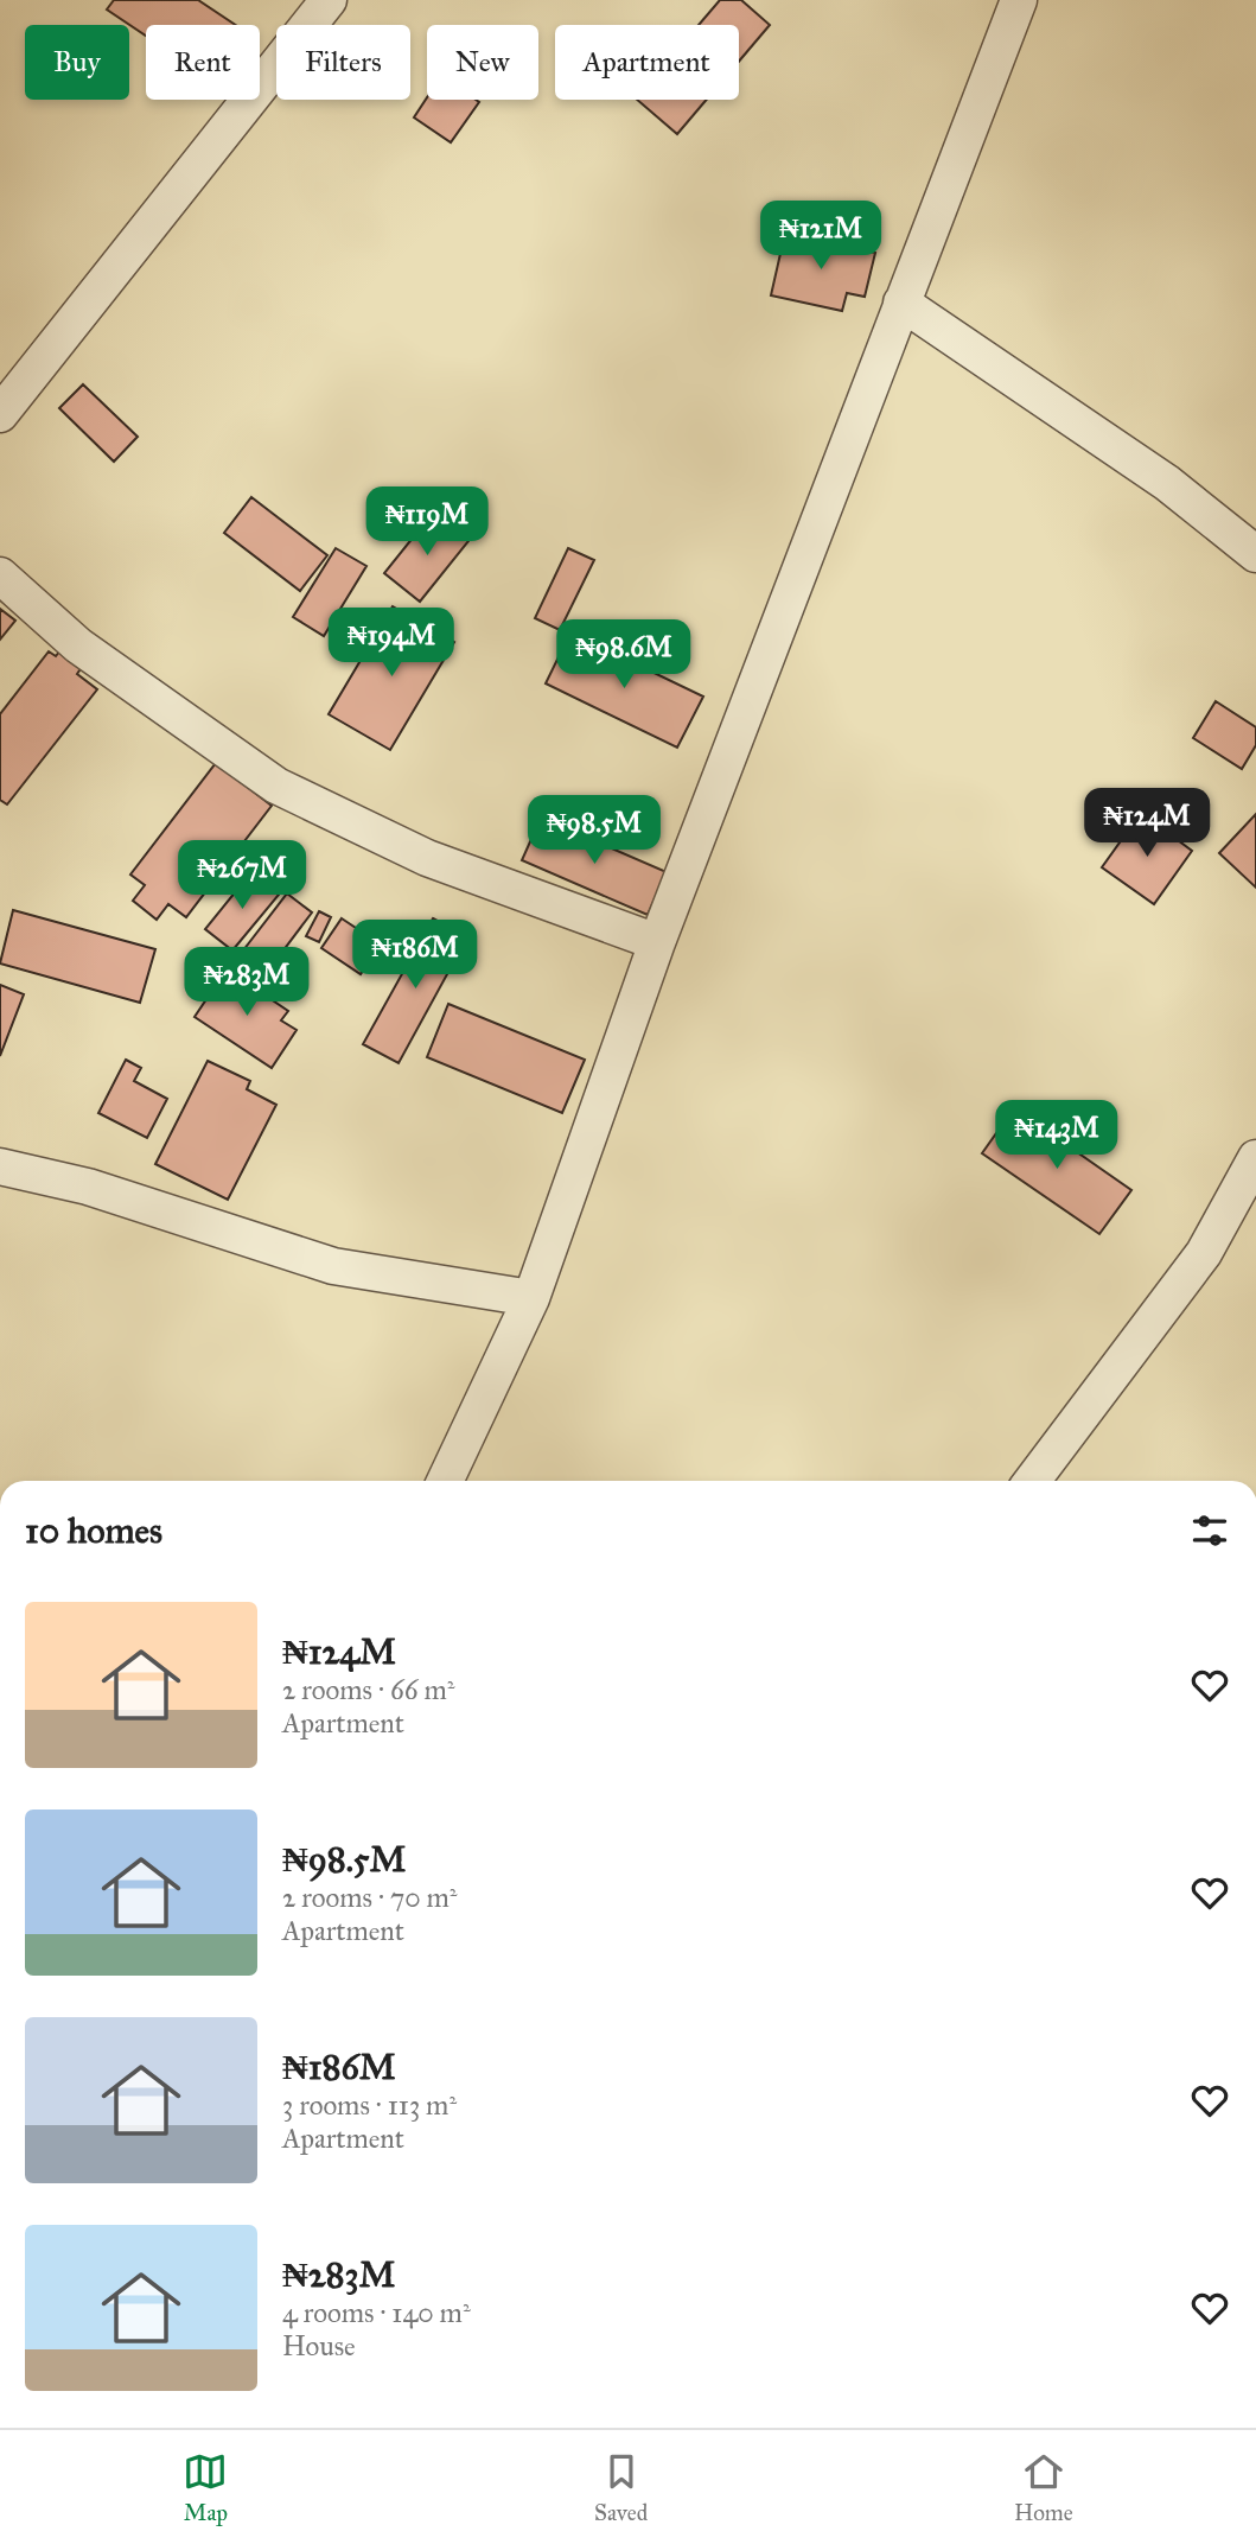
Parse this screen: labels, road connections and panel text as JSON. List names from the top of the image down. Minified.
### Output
{"page":{"chip":["Buy","Rent","Filters","New","Apartment"],"price":["₦121M","₦119M","₦194M","₦98.6M","₦124M","₦98.5M","₦267M","₦186M","₦283M","₦143M"],"heading":"10 homes","list":[{"name":"₦124M","note":"2 rooms · 66 m² · Apartment"},{"name":"₦98.5M","note":"2 rooms · 70 m² · Apartment"},{"name":"₦186M","note":"3 rooms · 113 m² · Apartment"},{"name":"₦283M","note":"4 rooms · 140 m² · House"}],"tabs":["Map","Saved","Home"]}}
